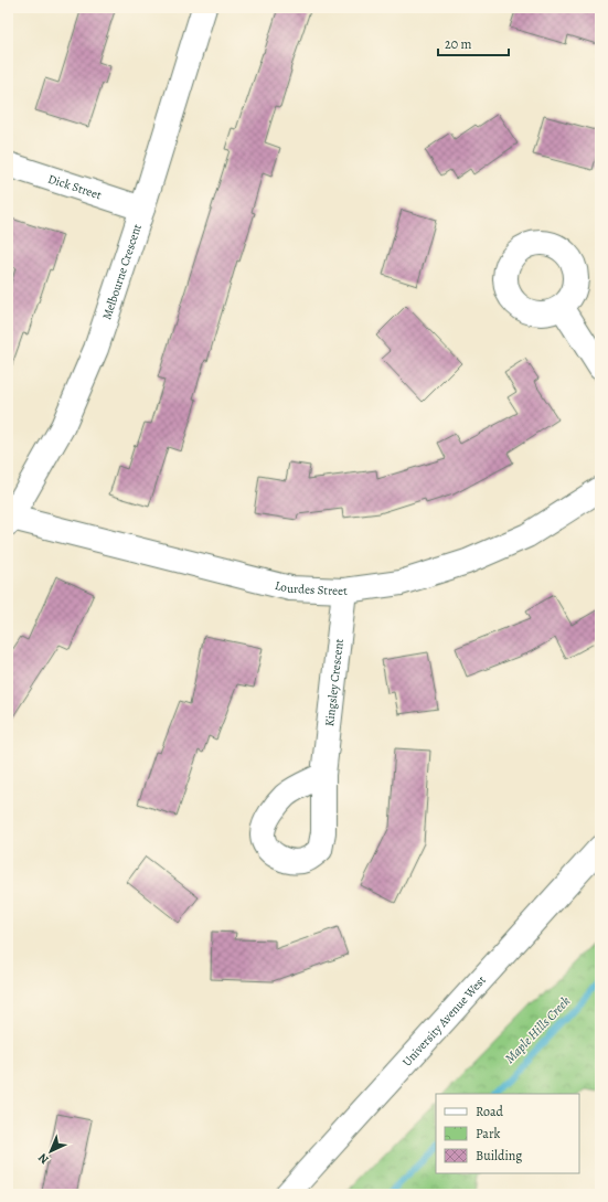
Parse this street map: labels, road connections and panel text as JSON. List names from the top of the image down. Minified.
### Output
{"streets":{"street":["Dick Street","Melbourne Crescent","Lourdes Street","Kingsley Crescent","University Avenue West"]},"crossings":[["Dick Street","Melbourne Crescent"],["Melbourne Crescent","Lourdes Street"],["Lourdes Street","Kingsley Crescent"]],"water":["Maple Hills Creek"],"legend":["Road","Park","Building"],"scale_bar":"20 m","north":"bottom left"}
